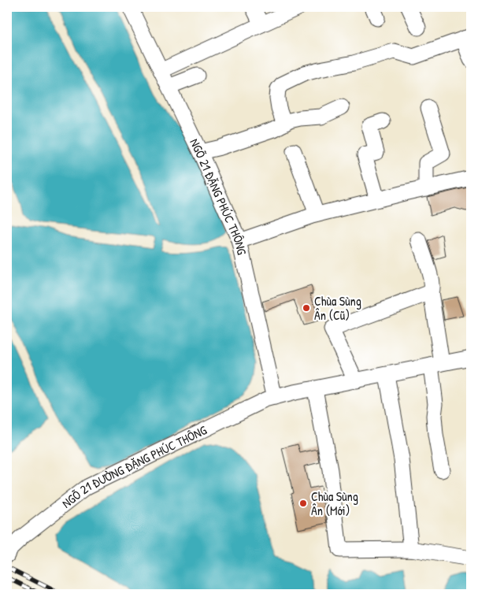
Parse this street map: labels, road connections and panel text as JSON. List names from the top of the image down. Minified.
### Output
{"streets":{"street":["NGÕ 21 ĐẶNG PHÚC THÔNG","NGÕ 21 ĐƯỜNG ĐẶNG PHÚC THÔNG"]},"crossings":[["NGÕ 21 ĐẶNG PHÚC THÔNG","NGÕ 21 ĐƯỜNG ĐẶNG PHÚC THÔNG"]],"places":["Chùa Sùng Ân (Cũ)","Chùa Sùng Ân (Mới)"]}
